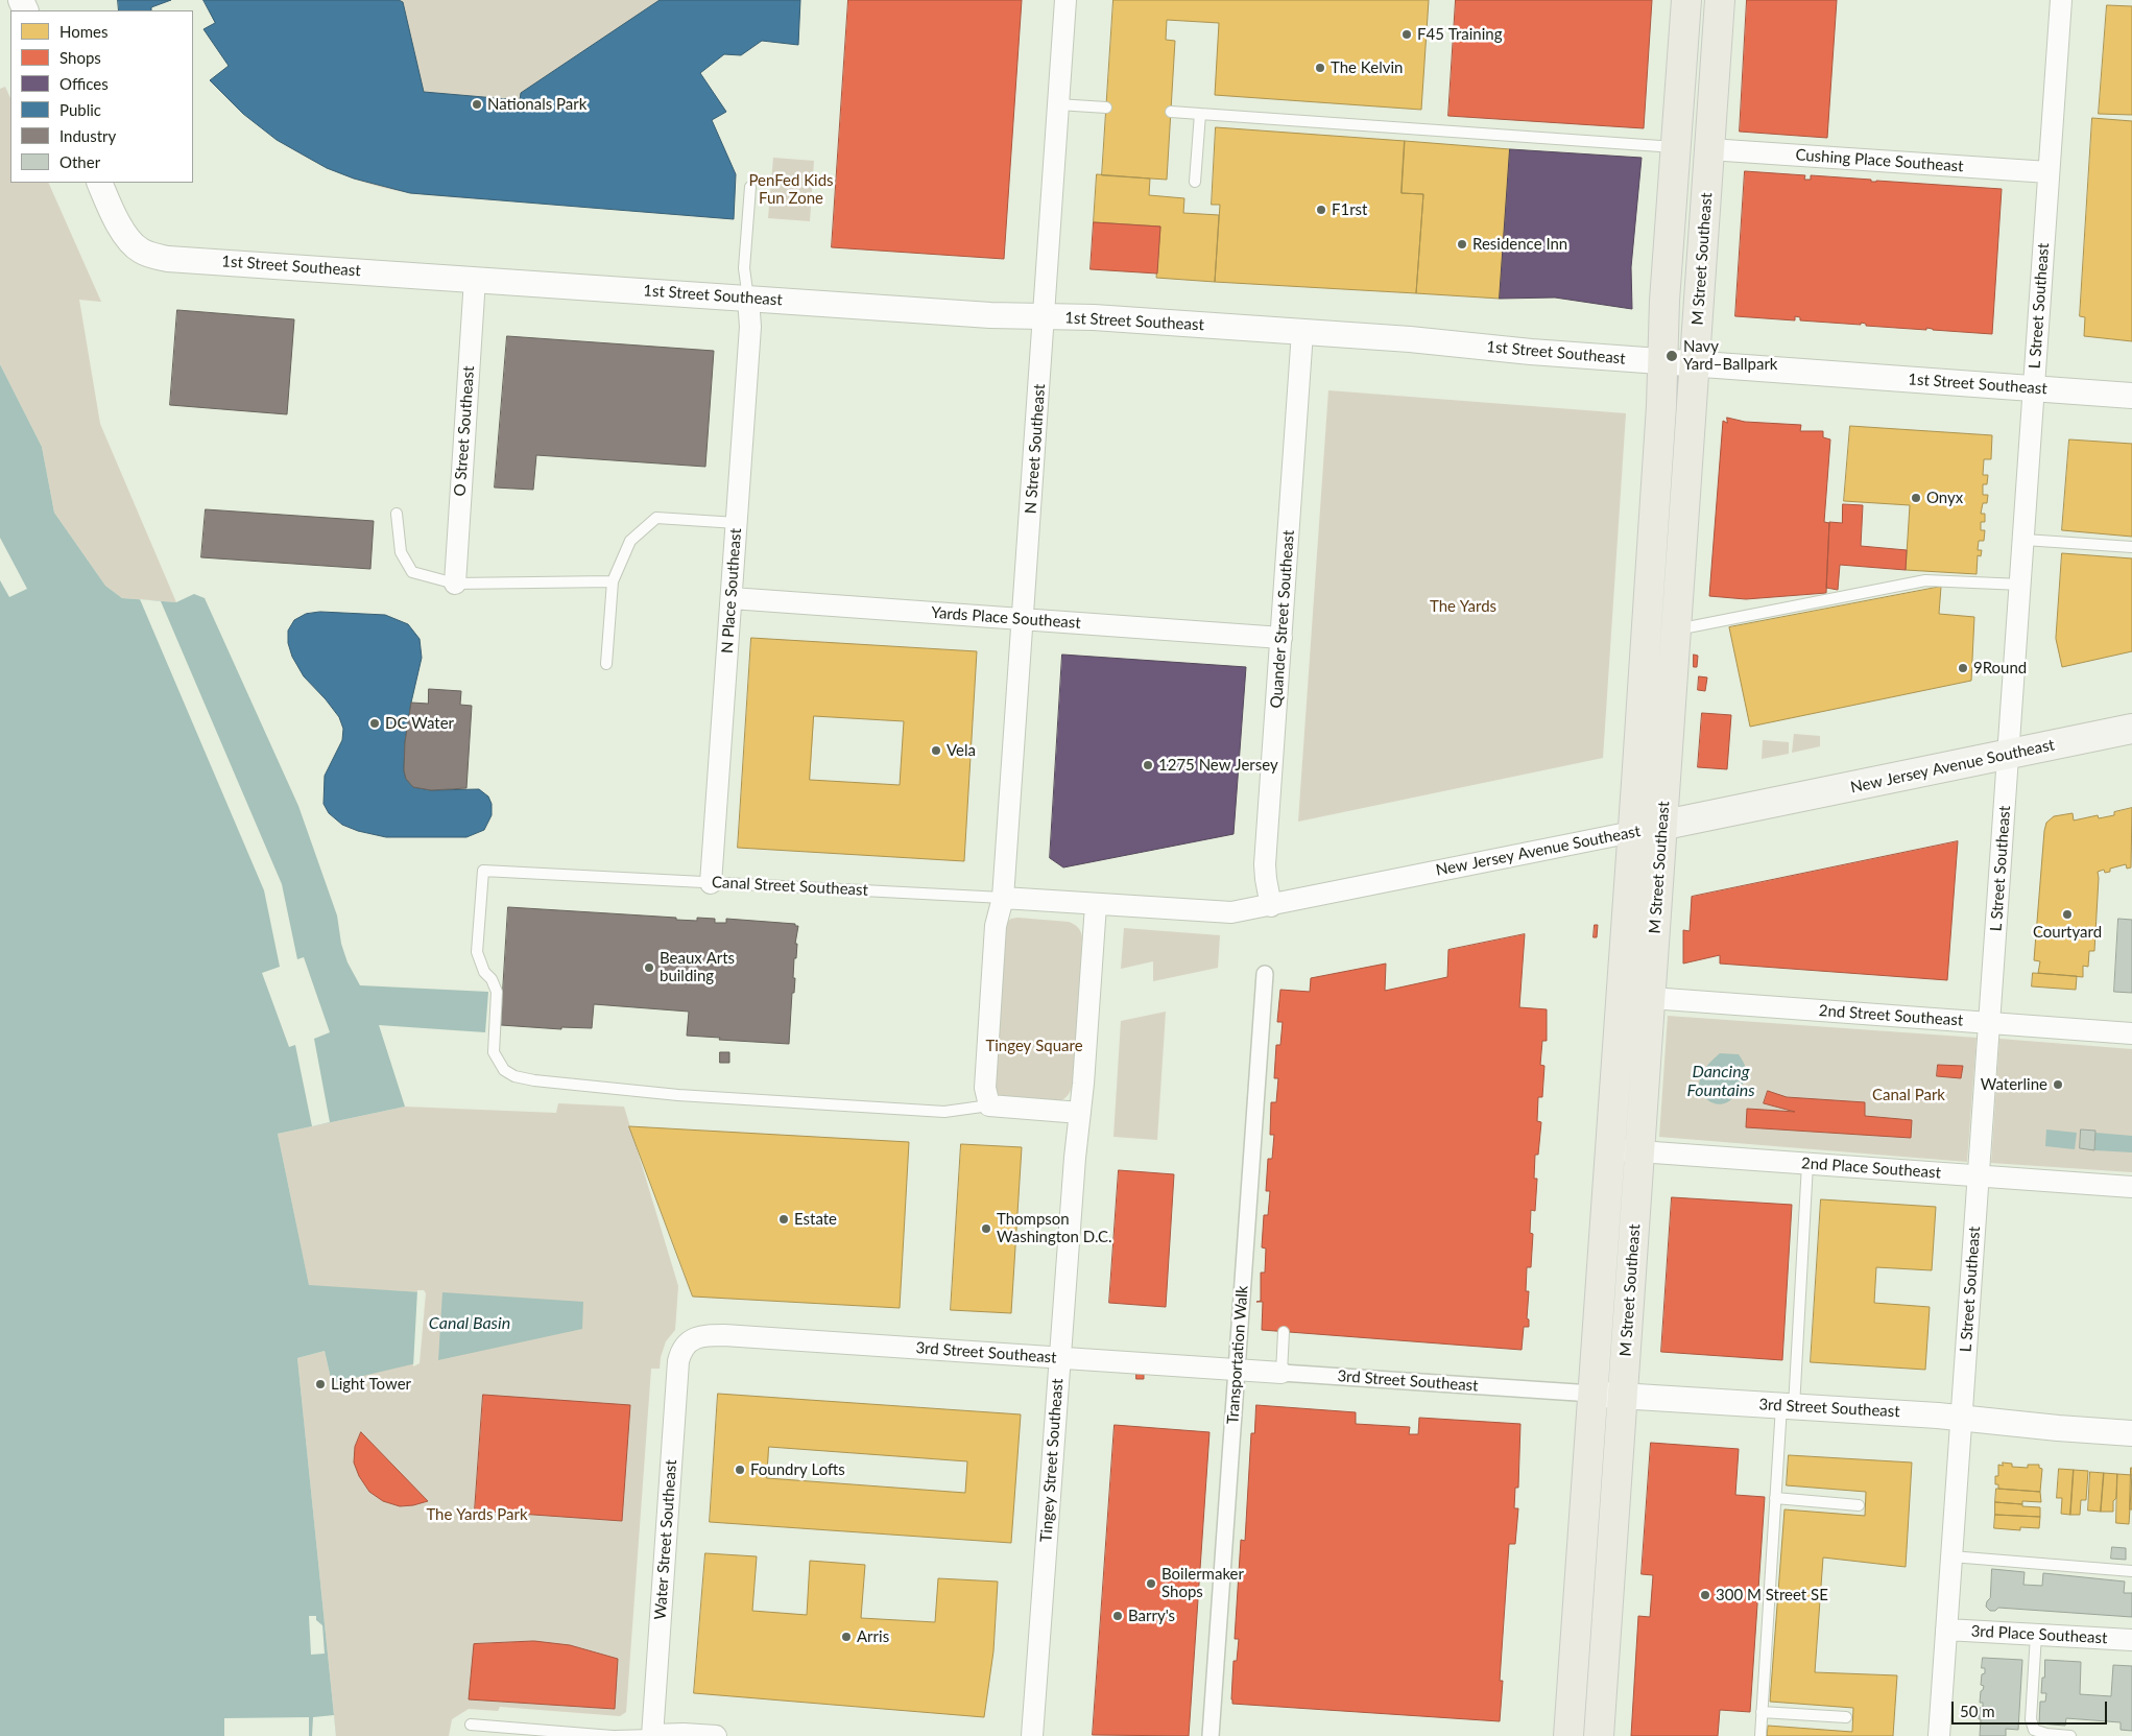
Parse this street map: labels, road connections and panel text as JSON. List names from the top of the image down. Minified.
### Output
{"streets":{"main road":["M Street Southeast","New Jersey Avenue Southeast"],"street":["Cushing Place Southeast","1st Street Southeast","L Street Southeast","O Street Southeast","N Street Southeast","N Place Southeast","Yards Place Southeast","Quander Street Southeast","Canal Street Southeast","2nd Street Southeast","2nd Place Southeast","3rd Street Southeast","Transportation Walk","Tingey Street Southeast","Water Street Southeast","3rd Place Southeast"]},"crossings":[["Cushing Place Southeast","M Street Southeast"],["Cushing Place Southeast","L Street Southeast"],["M Street Southeast","1st Street Southeast"],["M Street Southeast","New Jersey Avenue Southeast"],["M Street Southeast","2nd Street Southeast"],["M Street Southeast","2nd Place Southeast"],["M Street Southeast","3rd Street Southeast"],["1st Street Southeast","L Street Southeast"],["1st Street Southeast","O Street Southeast"],["1st Street Southeast","N Street Southeast"],["1st Street Southeast","N Place Southeast"],["1st Street Southeast","Quander Street Southeast"],["L Street Southeast","New Jersey Avenue Southeast"],["L Street Southeast","2nd Street Southeast"],["L Street Southeast","2nd Place Southeast"],["L Street Southeast","3rd Street Southeast"],["L Street Southeast","3rd Place Southeast"],["N Street Southeast","Yards Place Southeast"],["N Street Southeast","Canal Street Southeast"],["N Place Southeast","Yards Place Southeast"],["N Place Southeast","Canal Street Southeast"],["Yards Place Southeast","Quander Street Southeast"],["Quander Street Southeast","New Jersey Avenue Southeast"],["New Jersey Avenue Southeast","Canal Street Southeast"],["New Jersey Avenue Southeast","Tingey Street Southeast"],["Canal Street Southeast","Tingey Street Southeast"],["3rd Street Southeast","Transportation Walk"],["3rd Street Southeast","Tingey Street Southeast"],["3rd Street Southeast","Water Street Southeast"]],"water":["Dancing Fountains","Canal Basin"],"parks":["PenFed Kids Fun Zone","The Yards","Tingey Square","Canal Park","The Yards Park"],"places":["F45 Training","The Kelvin","Nationals Park","F1rst","Residence Inn","Navy Yard–Ballpark","Onyx","9Round","DC Water","Vela","1275 New Jersey","Courtyard","Beaux Arts building","Waterline","Estate","Thompson Washington D.C.","Light Tower","Foundry Lofts","Boilermaker Shops","300 M Street SE","Barry's","Arris"],"legend":["Homes","Shops","Offices","Public","Industry","Other"],"scale_bar":"50 m"}
